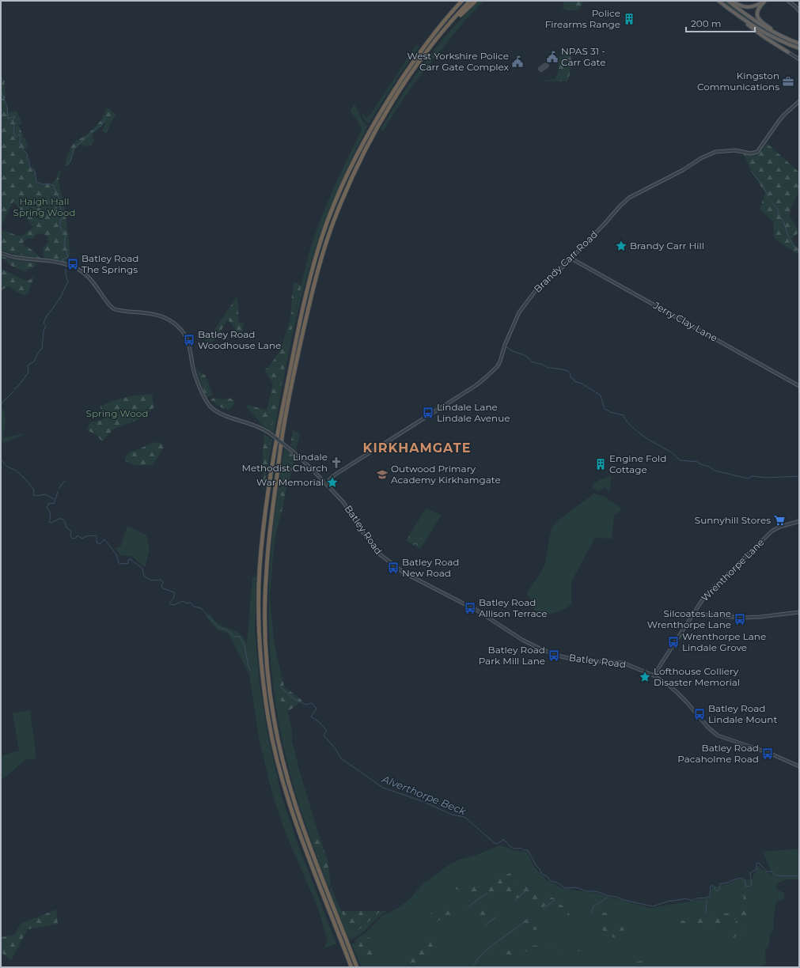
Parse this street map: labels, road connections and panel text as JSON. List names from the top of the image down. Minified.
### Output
{"streets":{"street":["Brandy Carr Road","Jerry Clay Lane","Batley Road","Wrenthorpe Lane"]},"crossings":[["Brandy Carr Road","Jerry Clay Lane"],["Brandy Carr Road","Batley Road"],["Batley Road","Wrenthorpe Lane"]],"districts":["KIRKHAMGATE"],"water":["Alverthorpe Beck"],"parks":["Haigh Hall Spring Wood","Spring Wood"],"places":{"building":["Police Firearms Range","Engine Fold Cottage"],"public building":["NPAS 31 - Carr Gate","West Yorkshire Police Carr Gate Complex"],"office":["Kingston Communications"],"place":["Brandy Carr Hill","War Memorial","Lofthouse Colliery Disaster Memorial"],"bus stop":["Batley Road The Springs","Batley Road Woodhouse Lane","Lindale Lane Lindale Avenue","Batley Road New Road","Batley Road Allison Terrace","Silcoates Lane Wrenthorpe Lane","Wrenthorpe Lane Lindale Grove","Batley Road Park Mill Lane","Batley Road Lindale Mount","Batley Road Pacaholme Road"],"church":["Lindale Methodist Church"],"school or university":["Outwood Primary Academy Kirkhamgate"],"supermarket":["Sunnyhill Stores"]},"scale_bar":"200 m"}
